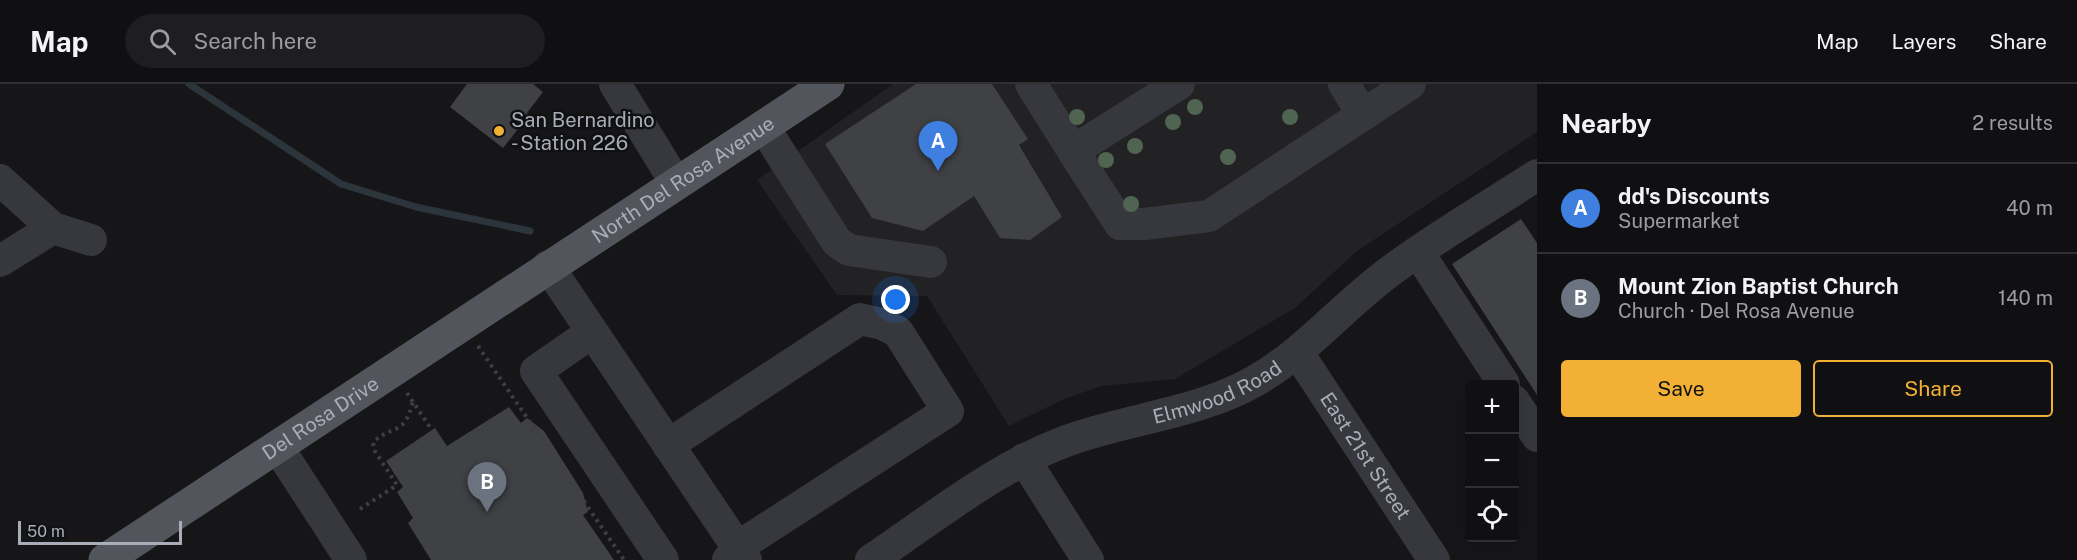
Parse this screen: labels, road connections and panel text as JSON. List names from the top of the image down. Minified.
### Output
{"streets":{"main road":["North Del Rosa Avenue","Del Rosa Drive"],"street":["Elmwood Road","East 21st Street"]},"crossings":[["North Del Rosa Avenue","Del Rosa Drive"],["Elmwood Road","East 21st Street"]],"places":["San Bernardino - Station 226"],"scale_bar":"50 m","page":{"header":"Map","search":"Search here","nav":["Map","Layers","Share"],"heading":["Nearby","2 results"],"pins":["A","B"],"list":[{"mark":"A","name":"dd's Discounts","note":"Supermarket","value":"40 m"},{"mark":"B","name":"Mount Zion Baptist Church","note":"Church · Del Rosa Avenue","value":"140 m"}],"buttons":["Save","Share"],"map_buttons":["+","−"],"scale":"50 m"}}
